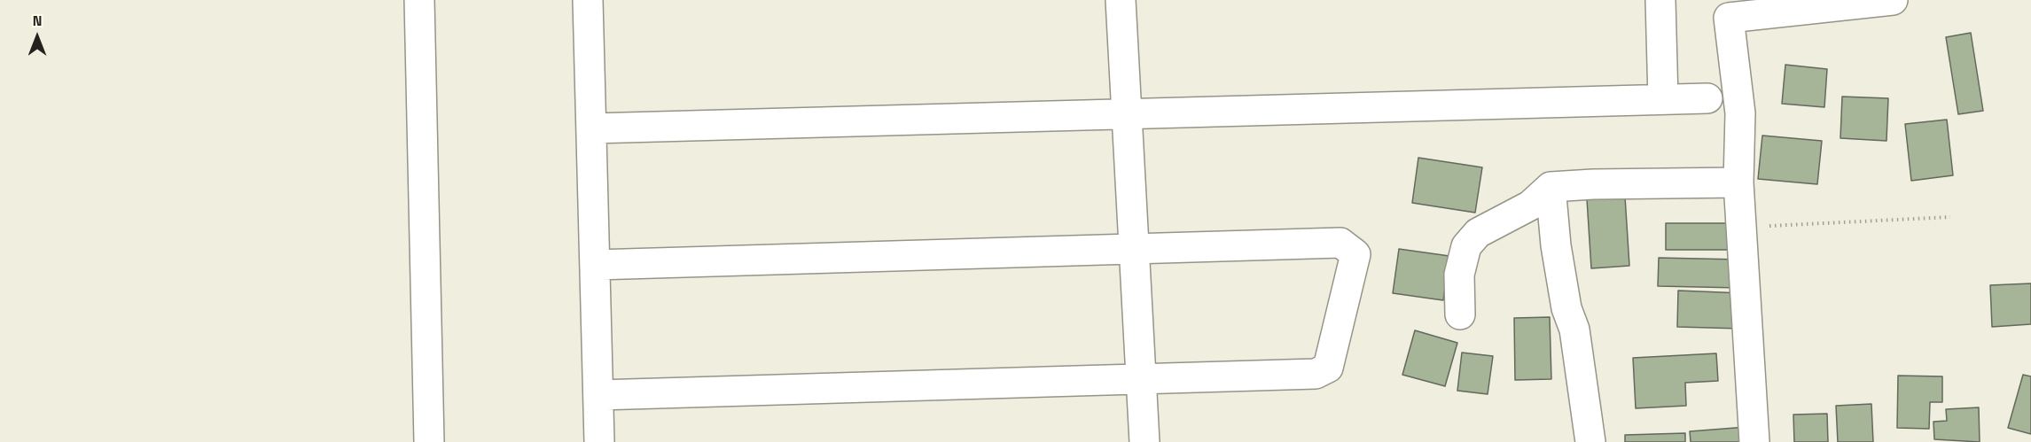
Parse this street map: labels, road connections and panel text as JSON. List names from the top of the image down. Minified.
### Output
{"north":"top"}
